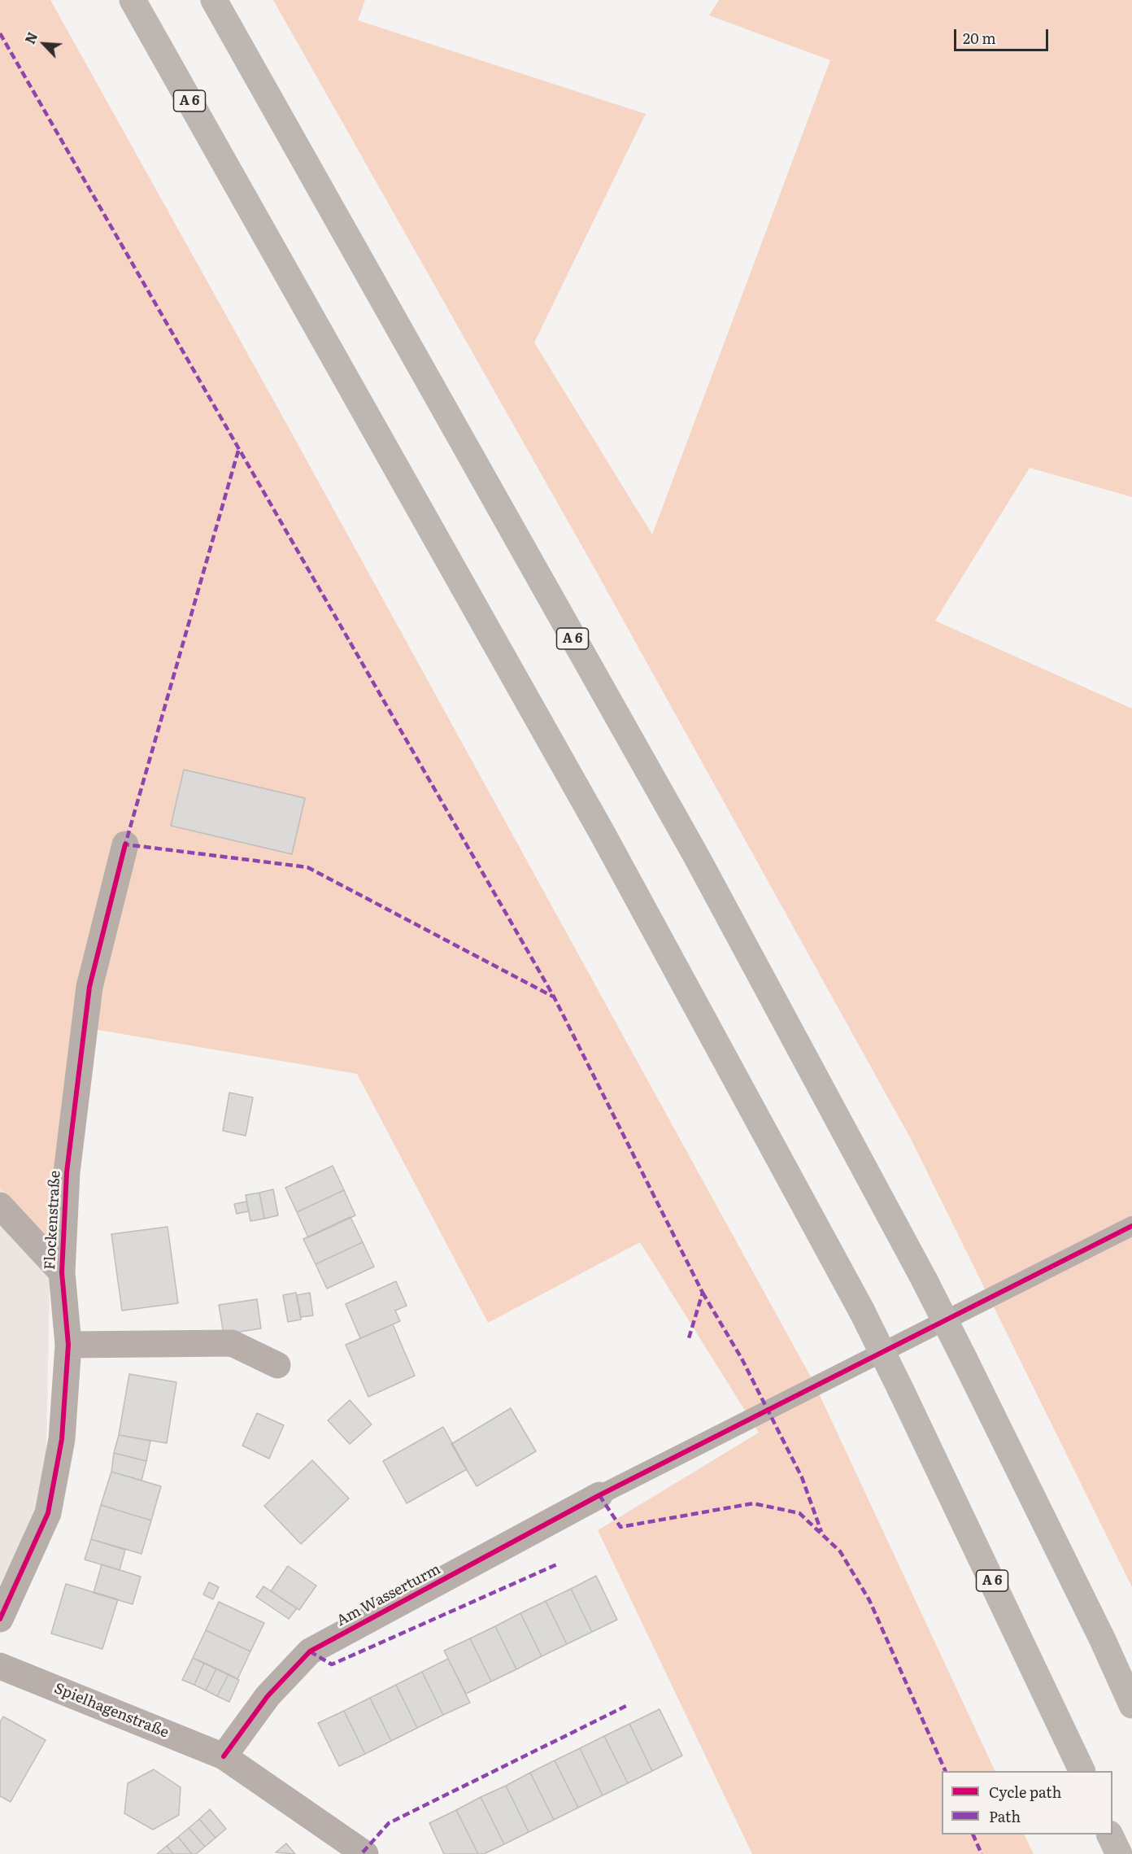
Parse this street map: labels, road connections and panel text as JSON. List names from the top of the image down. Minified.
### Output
{"streets":{"highway":["A 6"],"street":["Flockenstraße","Am Wasserturm","Spielhagenstraße"]},"crossings":[["Am Wasserturm","Spielhagenstraße"]],"legend":["Cycle path","Path"],"scale_bar":"20 m","north":"top left"}
